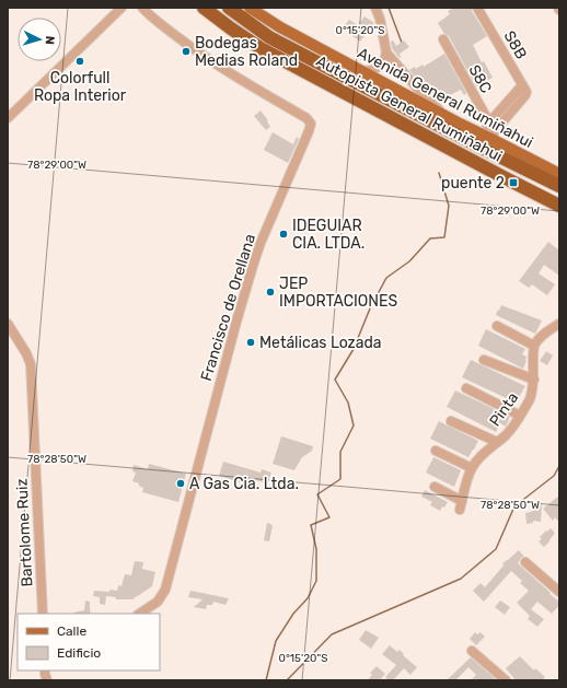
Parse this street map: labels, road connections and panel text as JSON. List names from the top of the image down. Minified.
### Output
{"streets":{"highway":["Autopista General Rumiñahui"],"main road":["Avenida General Rumiñahui"],"street":["S8B","S8C","Francisco de Orellana","Pinta","Bartolome Ruiz"]},"crossings":[["S8B","Avenida General Rumiñahui"]],"places":{"other":["Bodegas Medias Roland","Colorfull Ropa Interior","IDEGUIAR CIA. LTDA.","JEP IMPORTACIONES","Metálicas Lozada","A Gas Cia. Ltda."],"transit":["puente 2"]},"legend":["Calle","Edificio"],"north":"right","coordinates":["0°15'20\"S","78°29'00\"W","78°28'50\"W"]}
